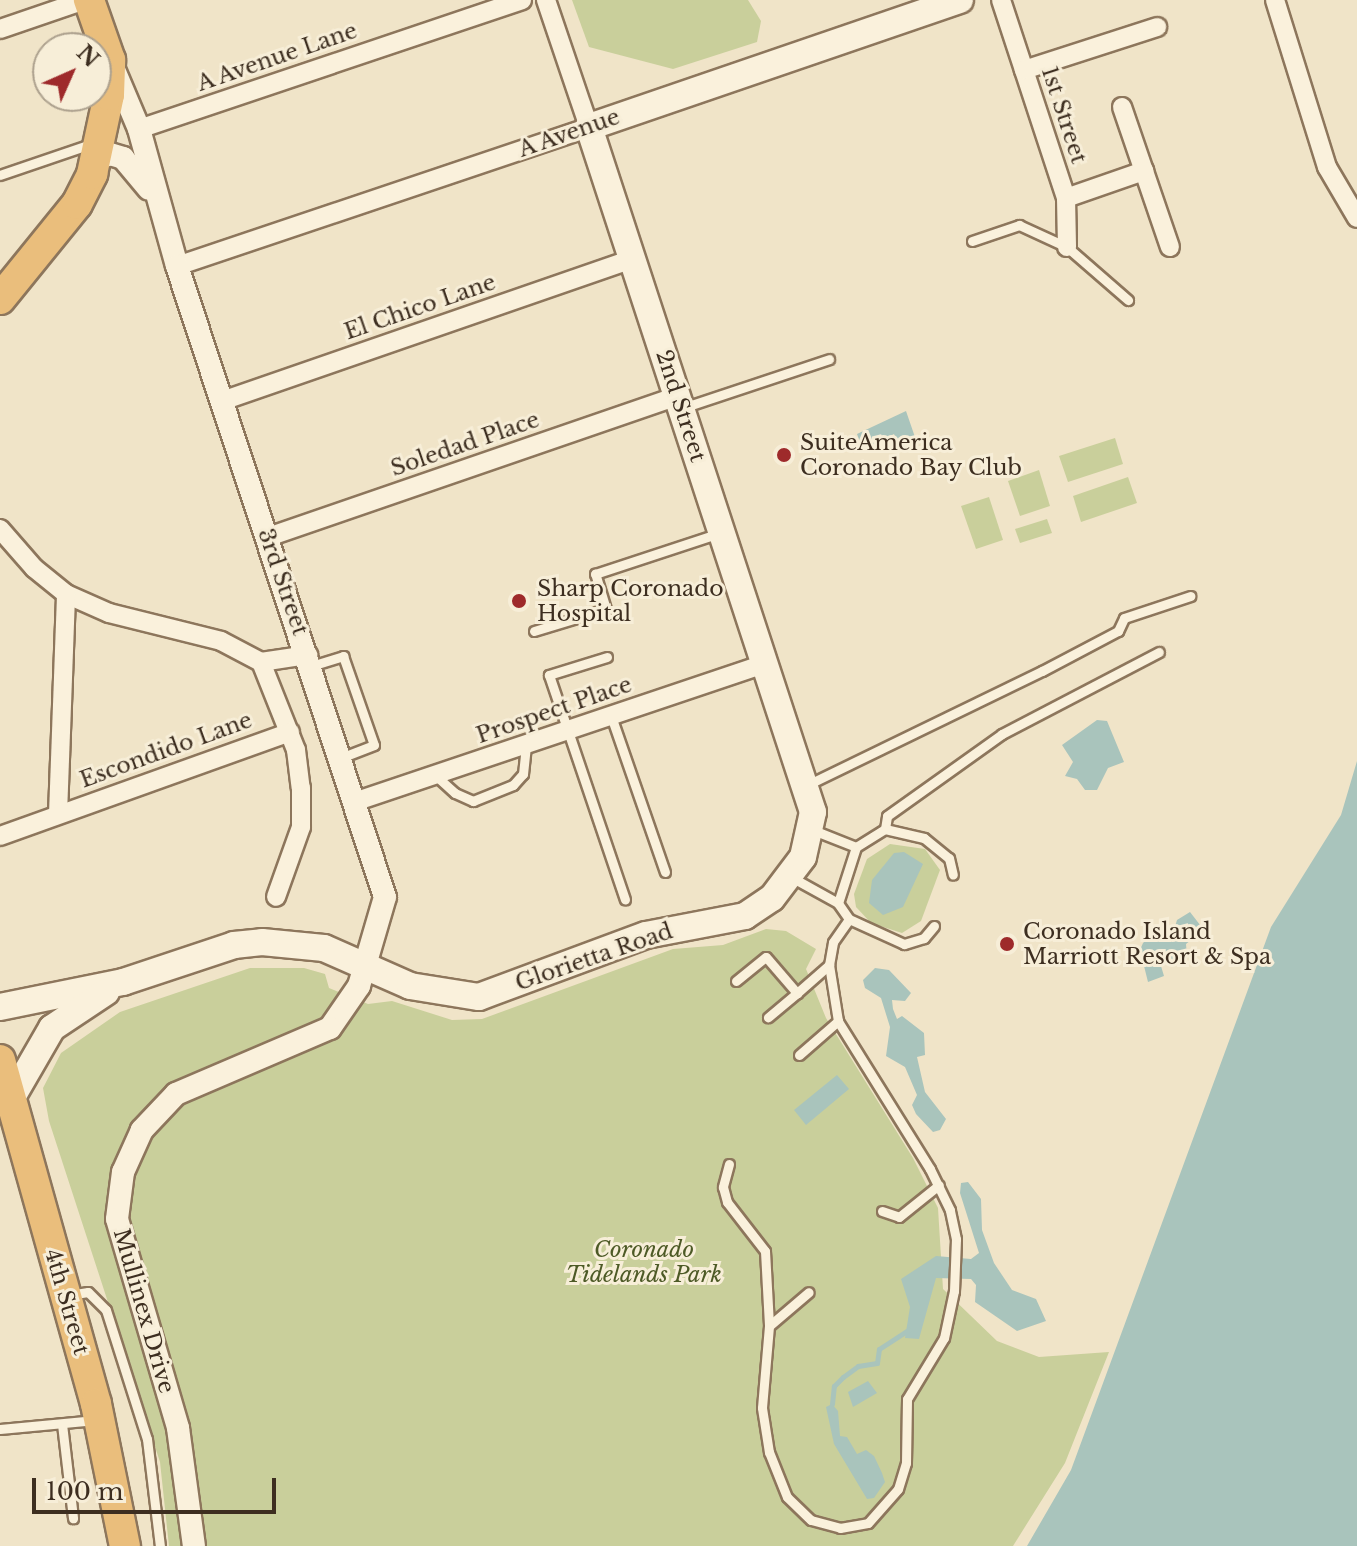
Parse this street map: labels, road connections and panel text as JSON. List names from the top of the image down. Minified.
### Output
{"streets":{"highway":["3rd Street","4th Street"],"main road":["A Avenue","2nd Street","Glorietta Road"],"street":["A Avenue Lane","1st Street","El Chico Lane","Soledad Place","Prospect Place","Escondido Lane","Mullinex Drive"]},"crossings":[["A Avenue Lane","3rd Street"],["A Avenue","2nd Street"],["A Avenue","3rd Street"],["El Chico Lane","2nd Street"],["El Chico Lane","3rd Street"],["2nd Street","Soledad Place"],["2nd Street","Prospect Place"],["2nd Street","Glorietta Road"],["Soledad Place","3rd Street"],["3rd Street","Prospect Place"],["3rd Street","Glorietta Road"],["3rd Street","Mullinex Drive"],["Glorietta Road","Mullinex Drive"]],"parks":["Coronado Tidelands Park"],"places":["SuiteAmerica Coronado Bay Club","Sharp Coronado Hospital","Coronado Island Marriott Resort & Spa"],"scale_bar":"100 m","north":"top right"}
